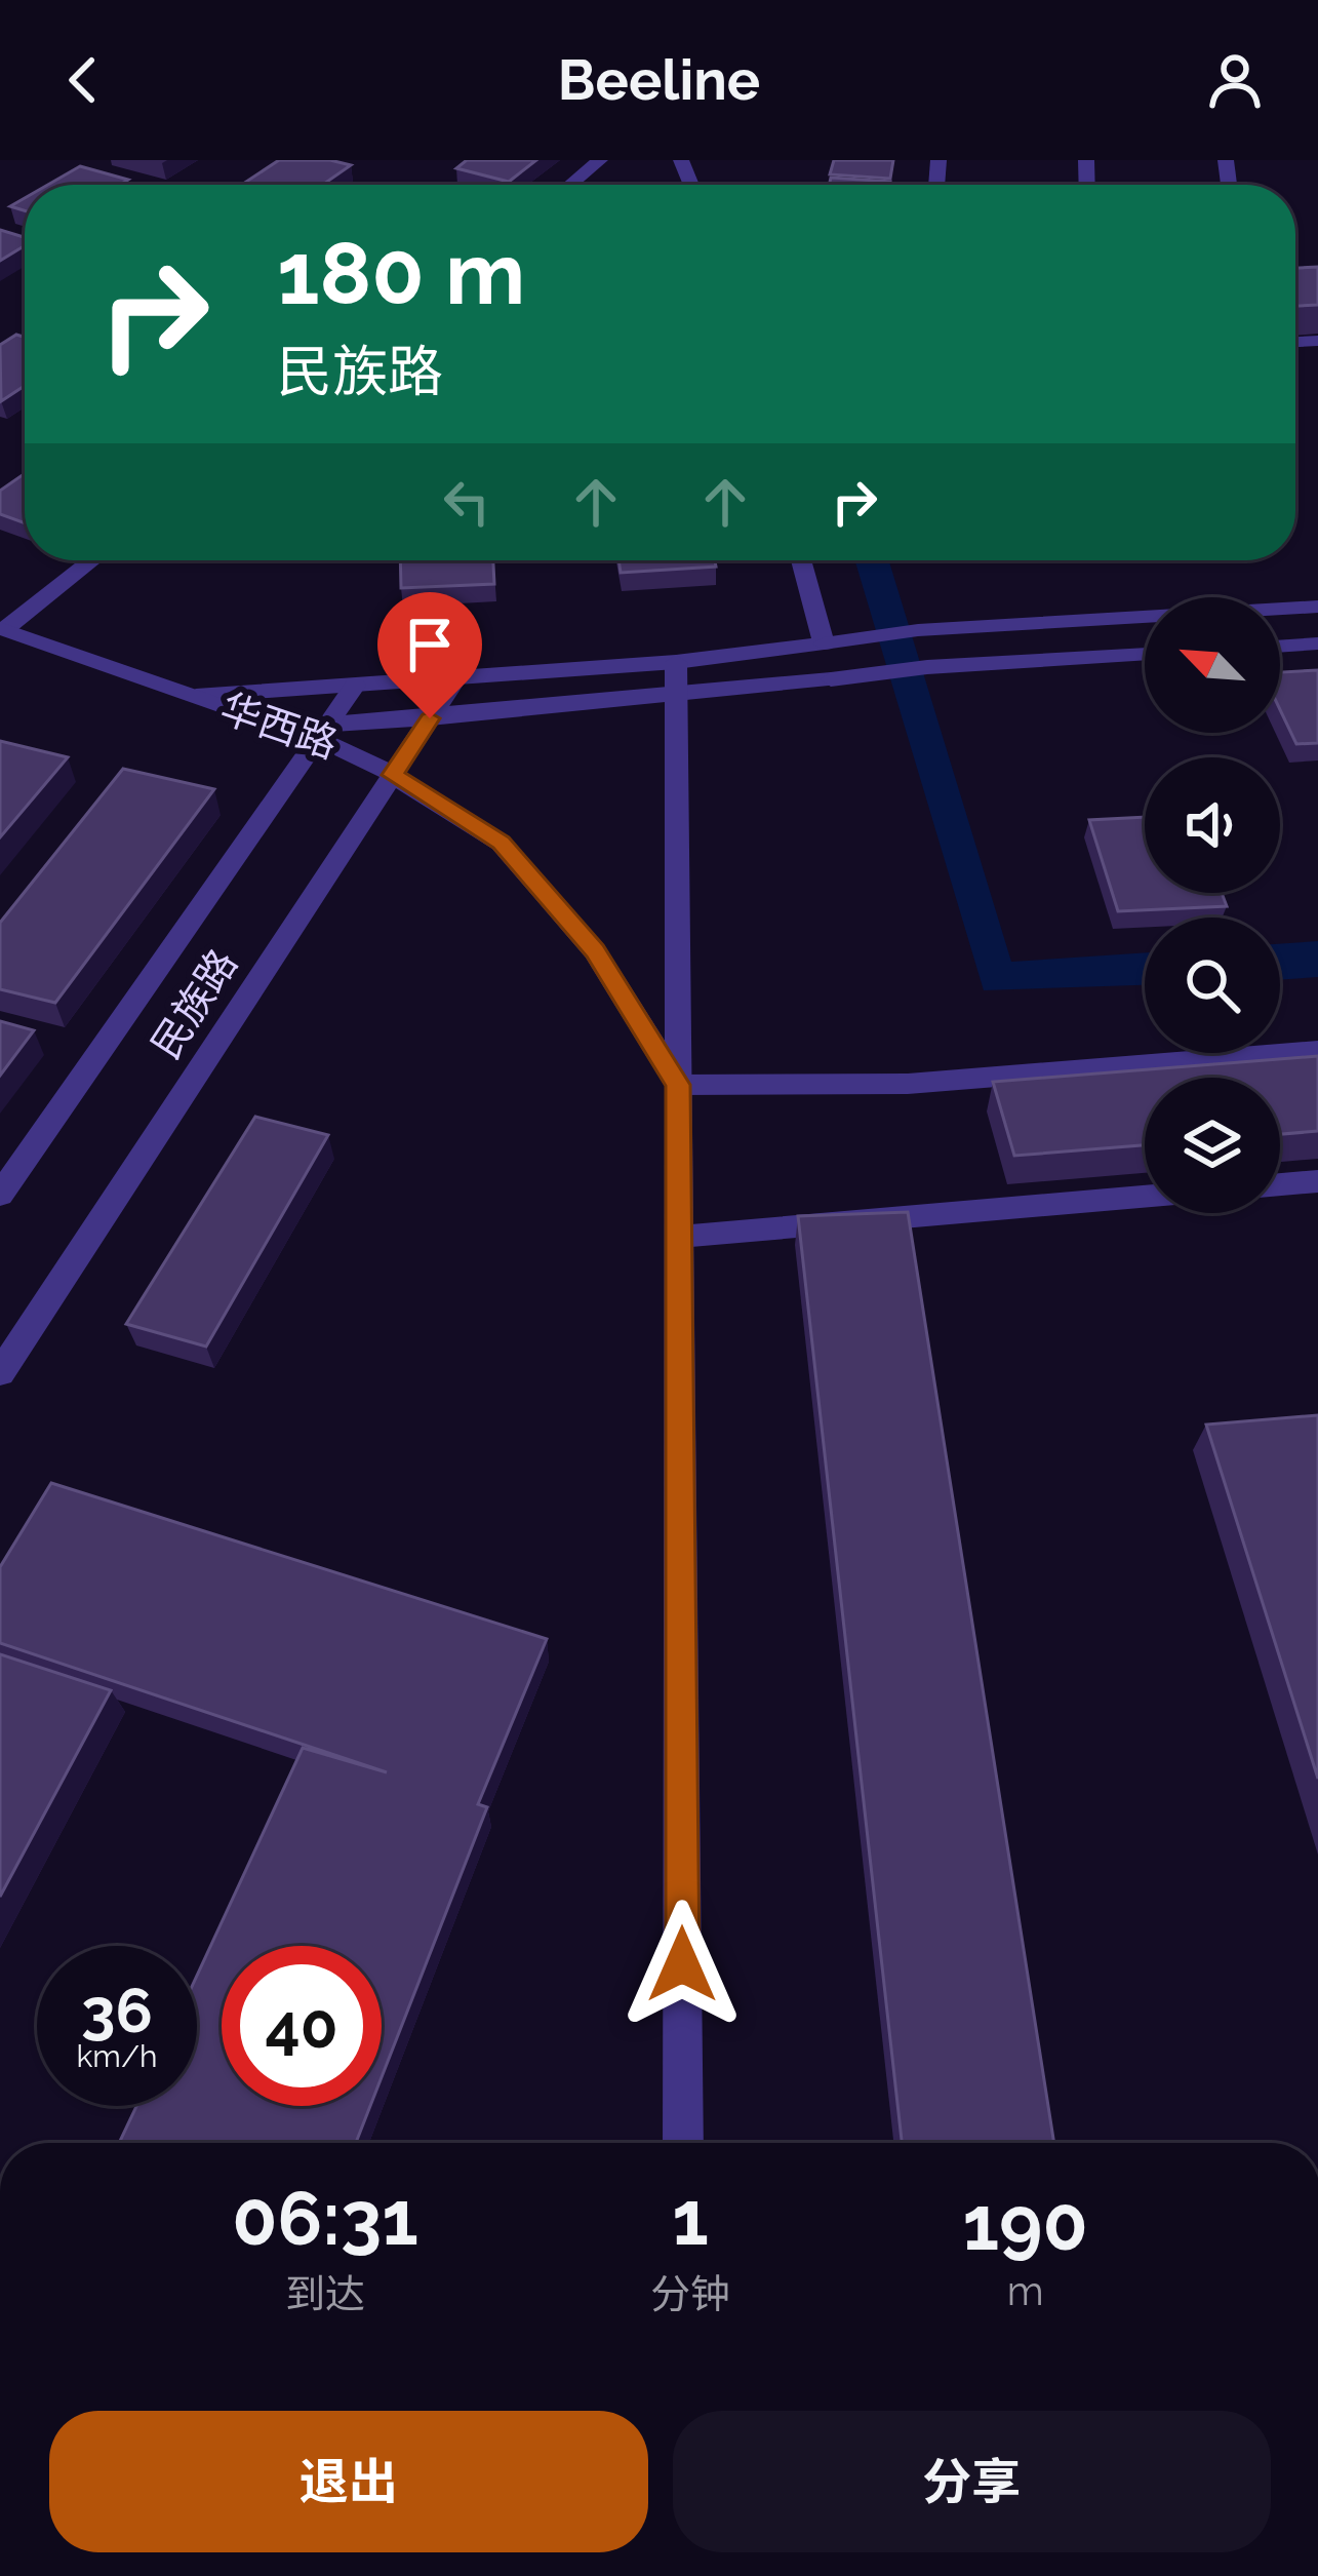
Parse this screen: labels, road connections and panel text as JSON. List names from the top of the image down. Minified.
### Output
{"streets":{"street":["华西路","民族路"]},"crossings":[["华西路","民族路"]],"north":"top left","page":{"header":"Beeline","turn":["180 m","民族路"],"speed":"36 km/h","limit":"40","eta":["06:31","到达","1","分钟","190","m"],"buttons":["退出","分享"]}}
